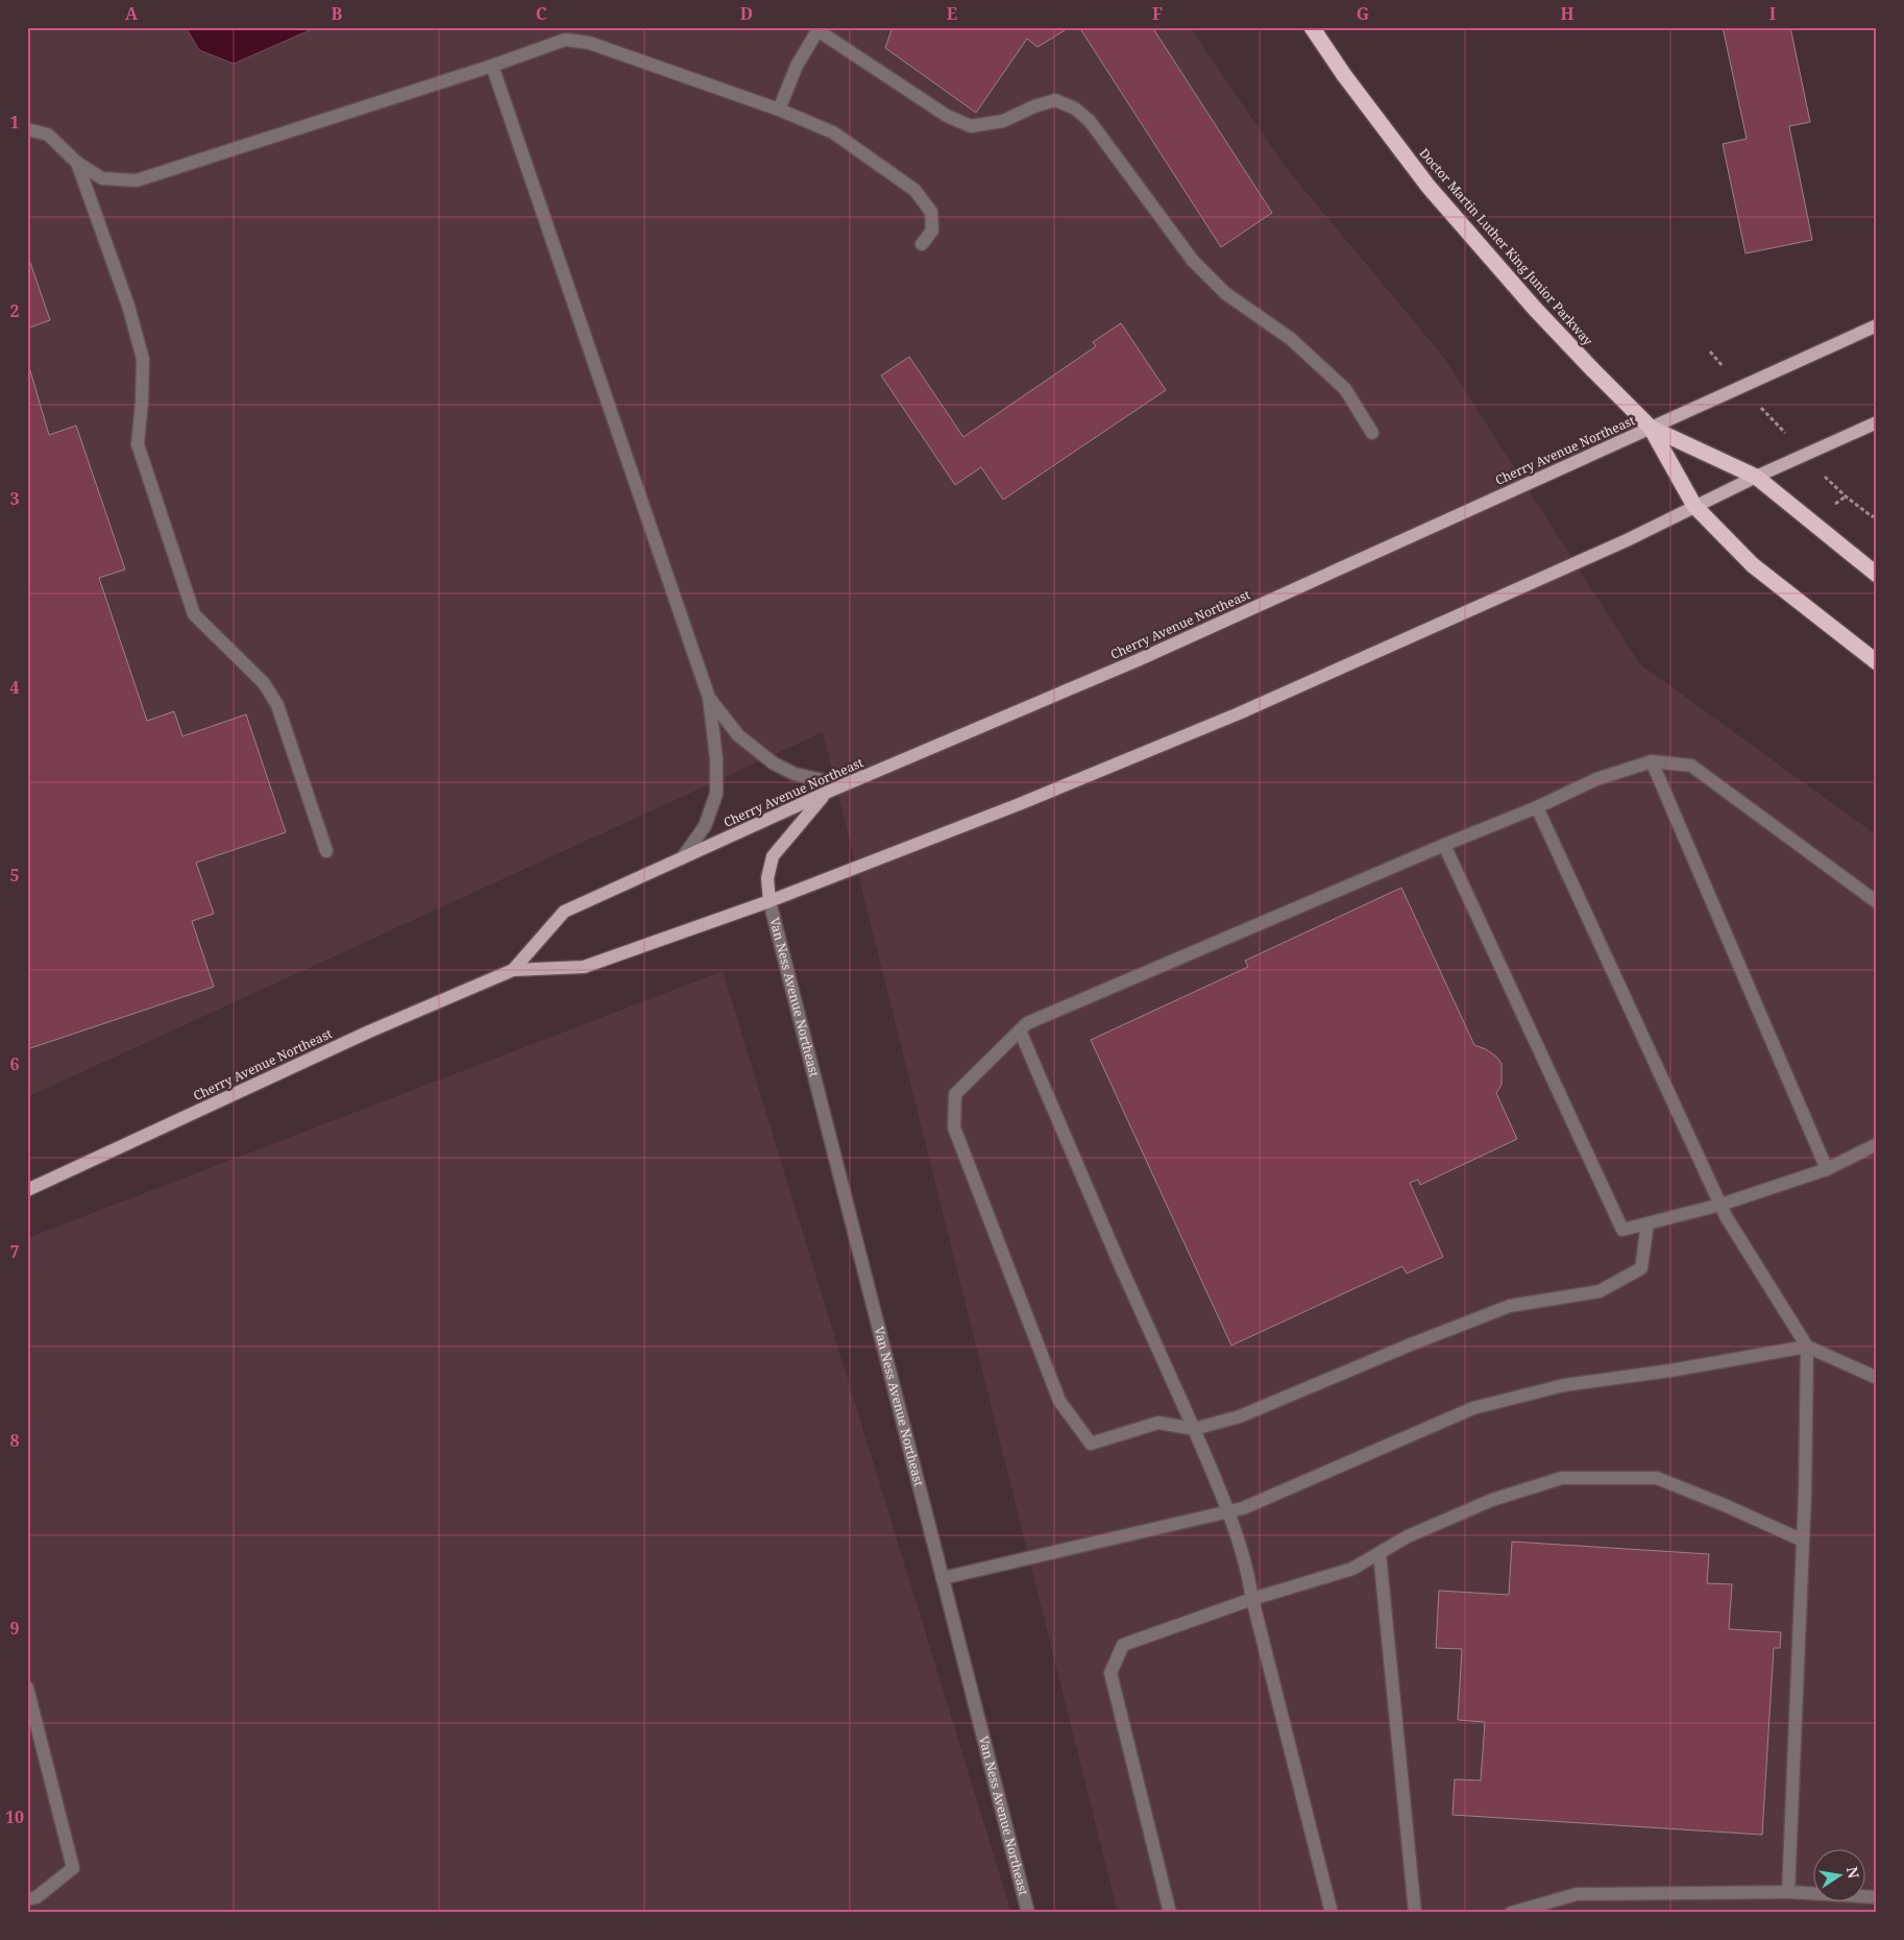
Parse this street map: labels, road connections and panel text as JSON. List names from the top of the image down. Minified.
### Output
{"streets":{"highway":["Doctor Martin Luther King Junior Parkway"],"main road":["Cherry Avenue Northeast"],"street":["Van Ness Avenue Northeast"]},"crossings":[["Doctor Martin Luther King Junior Parkway","Cherry Avenue Northeast"],["Cherry Avenue Northeast","Van Ness Avenue Northeast"]],"north":"right","grid":{"columns":["A","B","C","D","E","F","G","H","I"],"rows":["1","2","3","4","5","6","7","8","9","10"]}}
